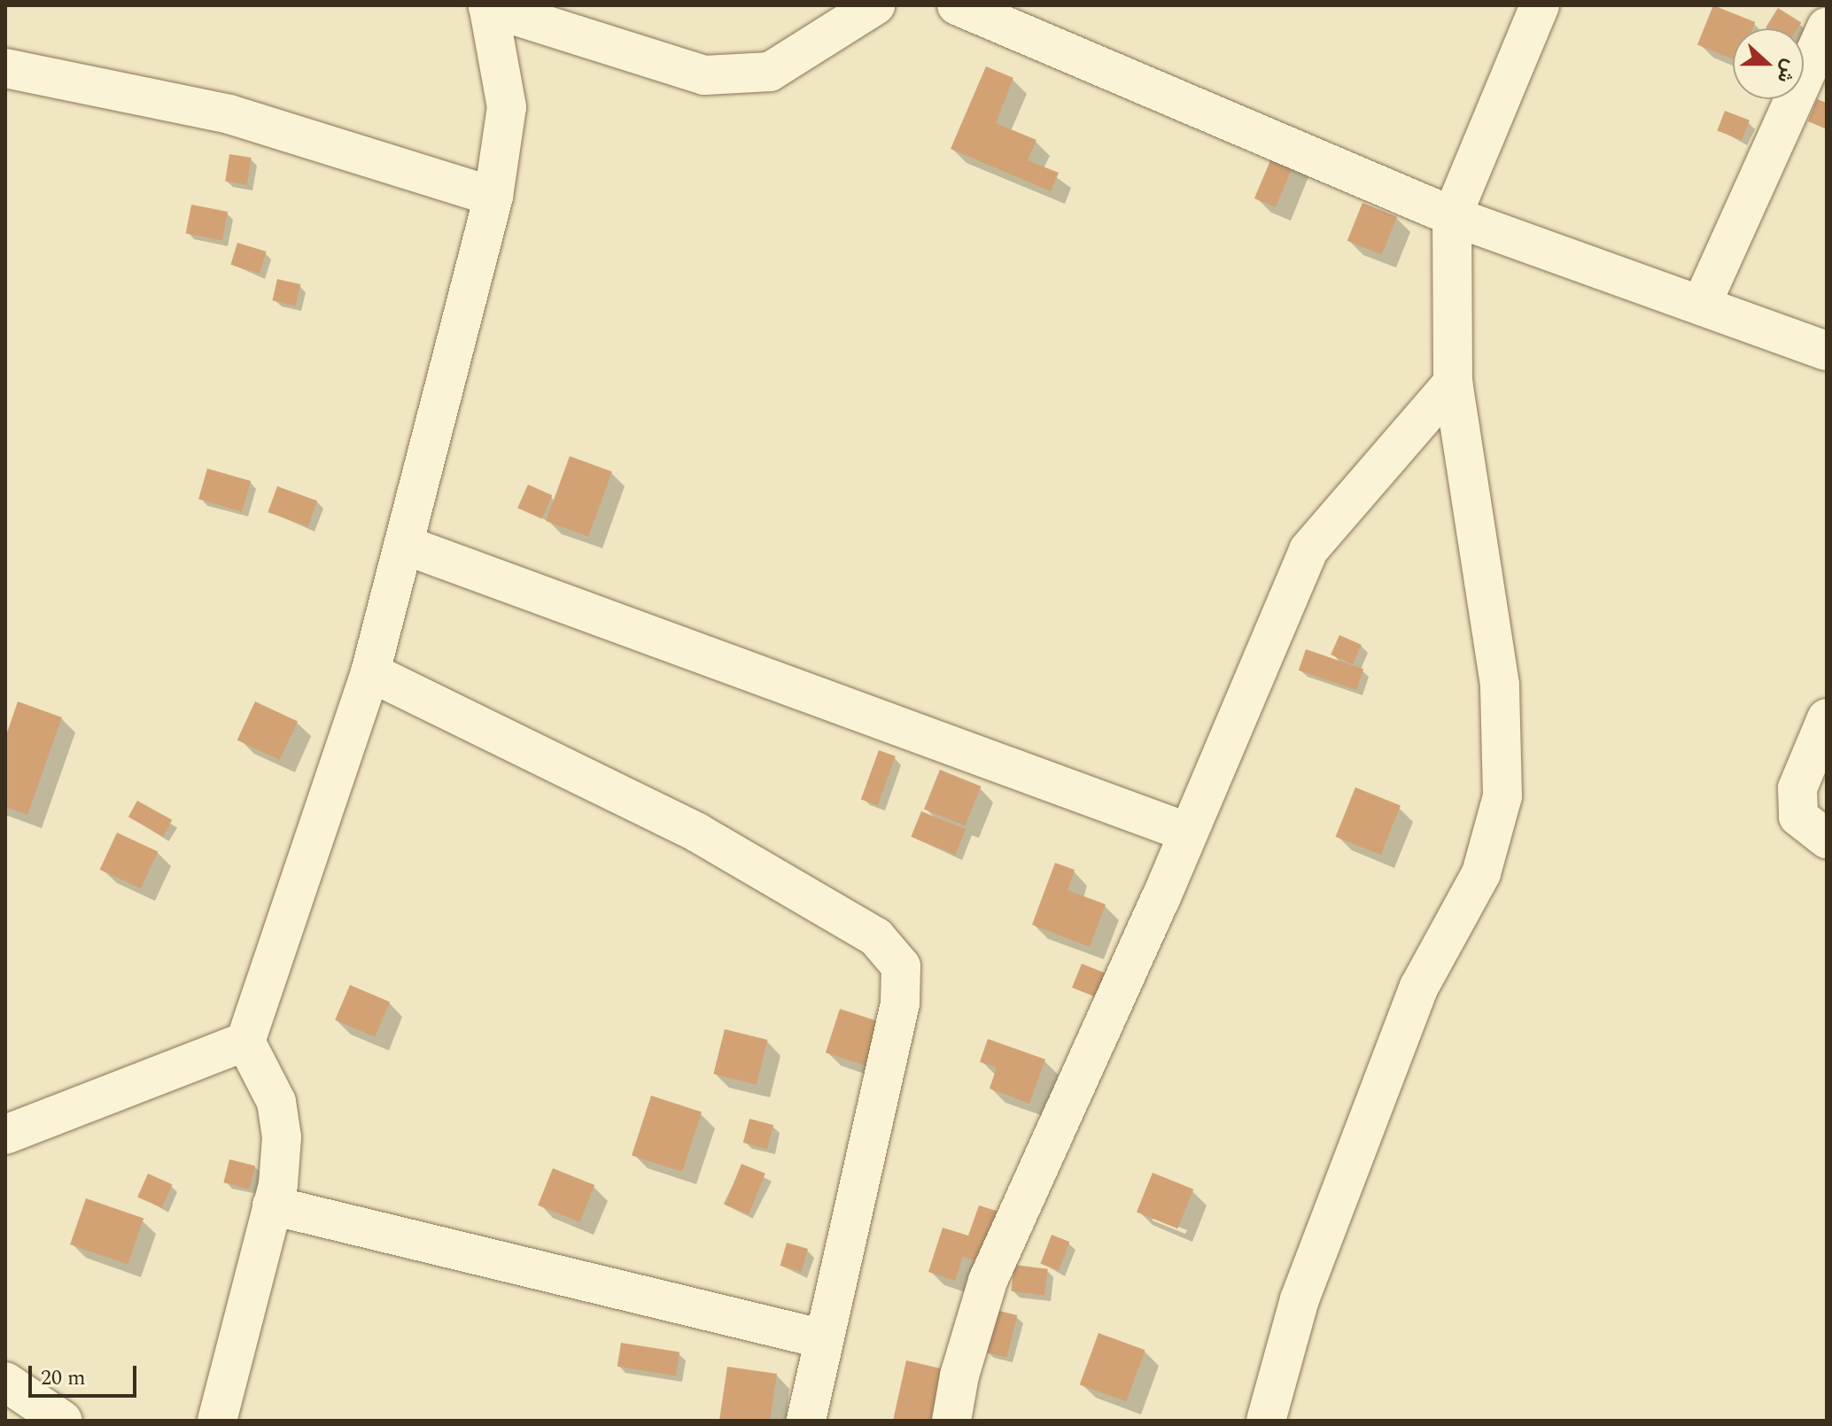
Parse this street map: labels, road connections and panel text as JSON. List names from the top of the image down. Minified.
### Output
{"scale_bar":"20 m","north":"right"}
